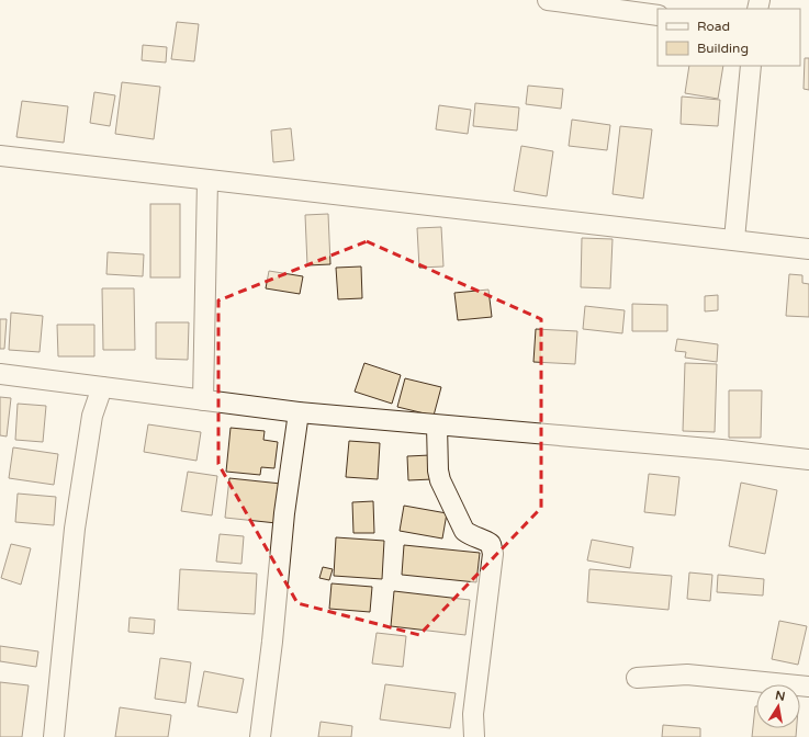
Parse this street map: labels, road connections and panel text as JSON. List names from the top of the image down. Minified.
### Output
{"legend":["Road","Building"],"north":"top"}
